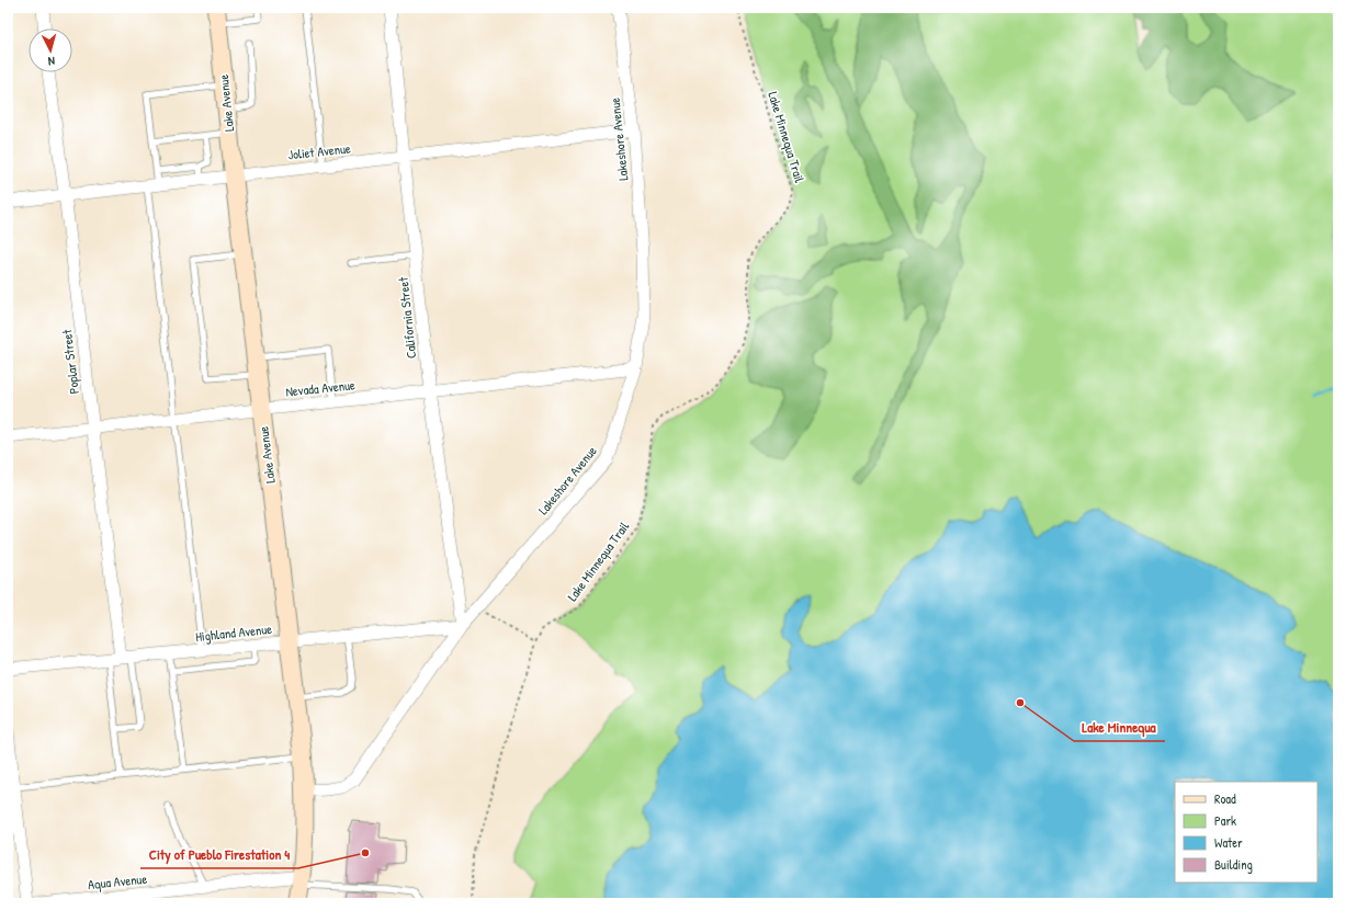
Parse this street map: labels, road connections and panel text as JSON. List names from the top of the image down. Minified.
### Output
{"streets":{"main road":["Lake Avenue"],"street":["Lakeshore Avenue","Joliet Avenue","California Street","Poplar Street","Nevada Avenue","Highland Avenue","Aqua Avenue"],"path":["Lake Minnequa Trail"]},"crossings":[["Lake Avenue","Lakeshore Avenue"],["Lake Avenue","Joliet Avenue"],["Lake Avenue","Nevada Avenue"],["Lake Avenue","Highland Avenue"],["Lake Avenue","Aqua Avenue"],["Lakeshore Avenue","Joliet Avenue"],["Lakeshore Avenue","California Street"],["Lakeshore Avenue","Nevada Avenue"],["Lakeshore Avenue","Highland Avenue"],["Joliet Avenue","California Street"],["Joliet Avenue","Poplar Street"],["California Street","Nevada Avenue"],["California Street","Highland Avenue"],["Poplar Street","Nevada Avenue"],["Poplar Street","Highland Avenue"]],"places":["Lake Minnequa","City of Pueblo Firestation 4"],"legend":["Road","Park","Water","Building"],"north":"bottom"}
